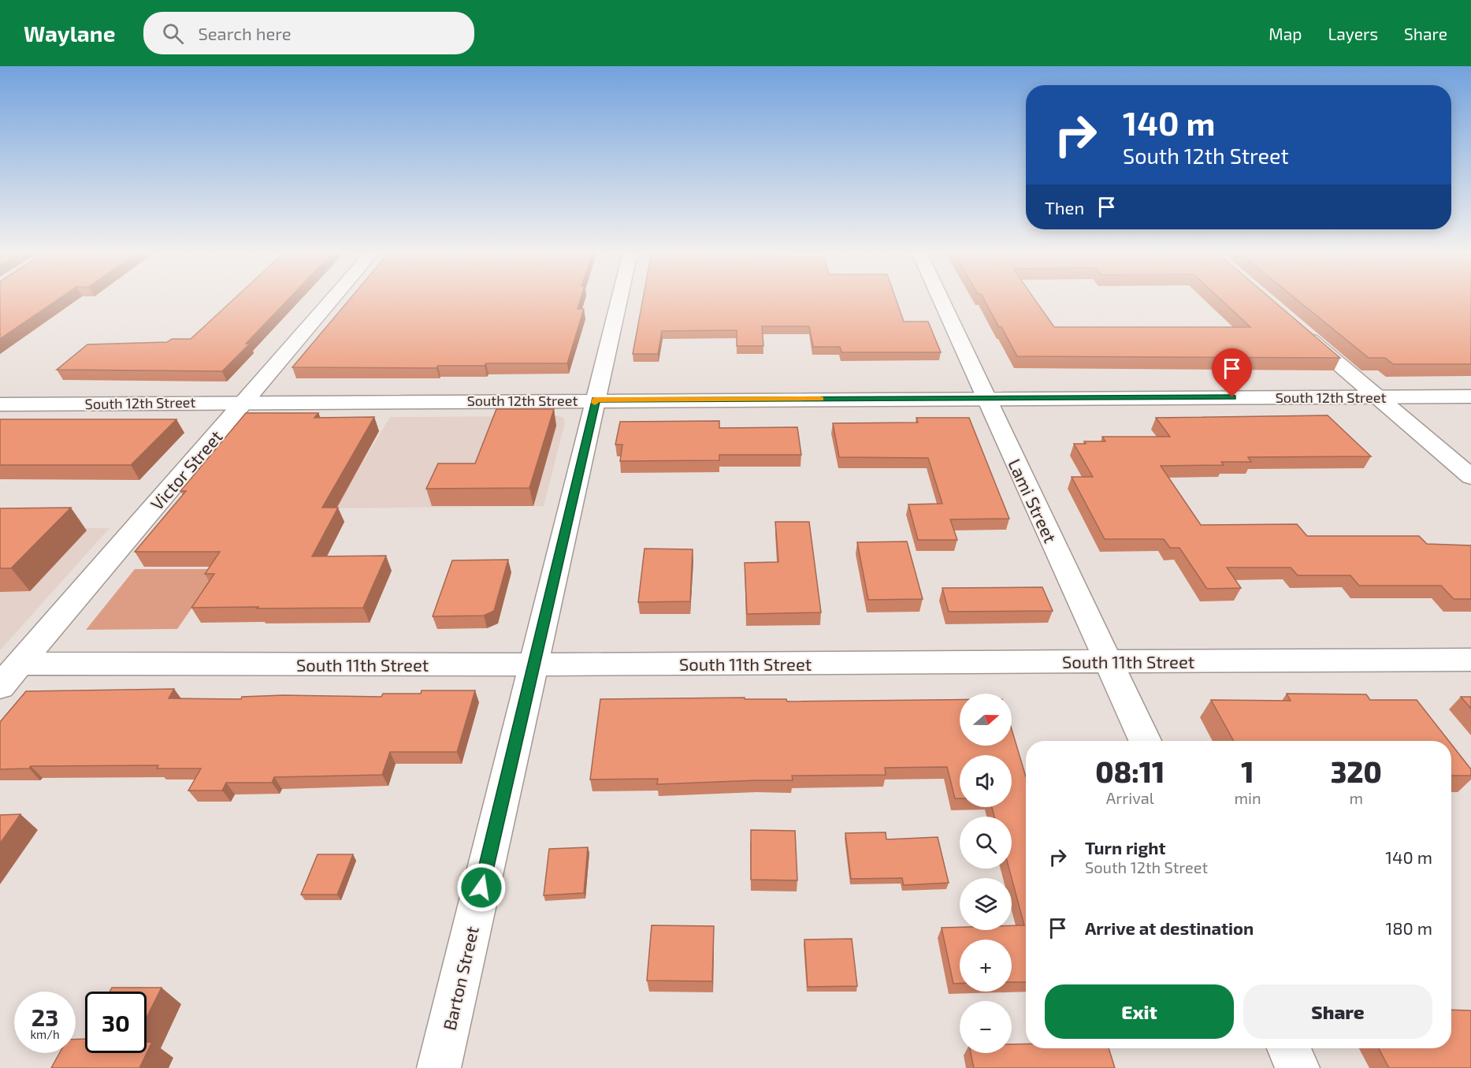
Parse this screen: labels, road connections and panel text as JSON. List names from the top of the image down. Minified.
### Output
{"streets":{"street":["South 12th Street","Victor Street","Lami Street","South 11th Street","Barton Street"]},"crossings":[["South 12th Street","Victor Street"],["South 12th Street","Lami Street"],["South 12th Street","Barton Street"],["Victor Street","South 11th Street"],["Lami Street","South 11th Street"],["South 11th Street","Barton Street"]],"north":"right","page":{"header":"Waylane","search":"Search here","nav":["Map","Layers","Share"],"turn":["140 m","South 12th Street"],"then":"Then","map_buttons":["+","−"],"eta":["08:11","Arrival","1","min","320","m"],"list":[{"name":"Turn right","note":"South 12th Street","value":"140 m"},{"name":"Arrive at destination","value":"180 m"}],"buttons":["Exit","Share"],"speed":"23 km/h","limit":"30"}}
